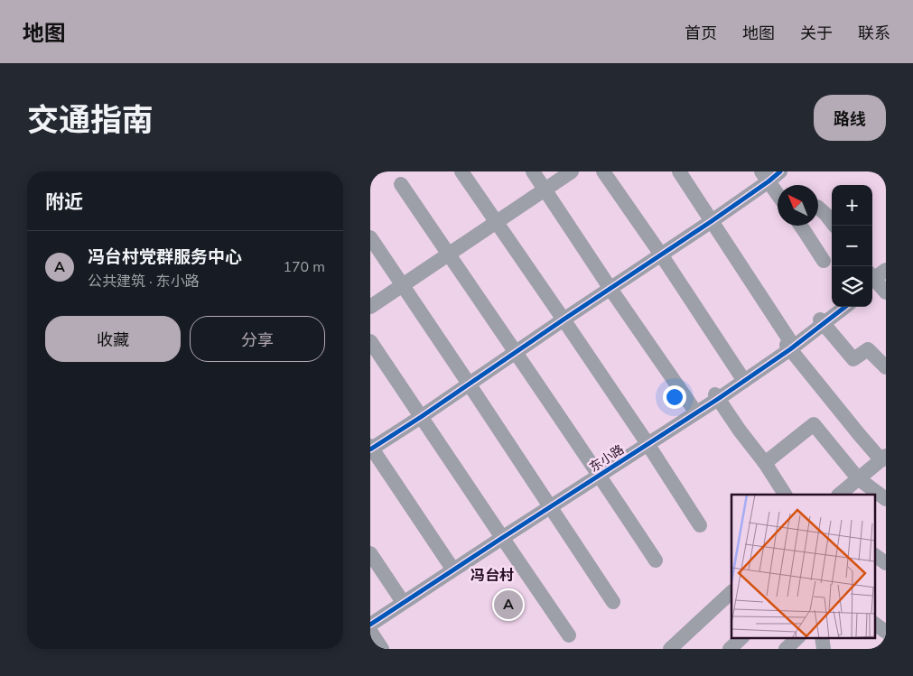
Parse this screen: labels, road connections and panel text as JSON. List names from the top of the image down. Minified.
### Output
{"streets":{"street":["东小路"]},"districts":["冯台村"],"north":"top left","page":{"header":"地图","nav":["首页","地图","关于","联系"],"title":"交通指南","buttons":["路线",["收藏","分享"]],"heading":"附近","map_buttons":["+","−"],"list":[{"mark":"A","name":"冯台村党群服务中心","note":"公共建筑 · 东小路","value":"170 m"}],"pins":"A"}}
